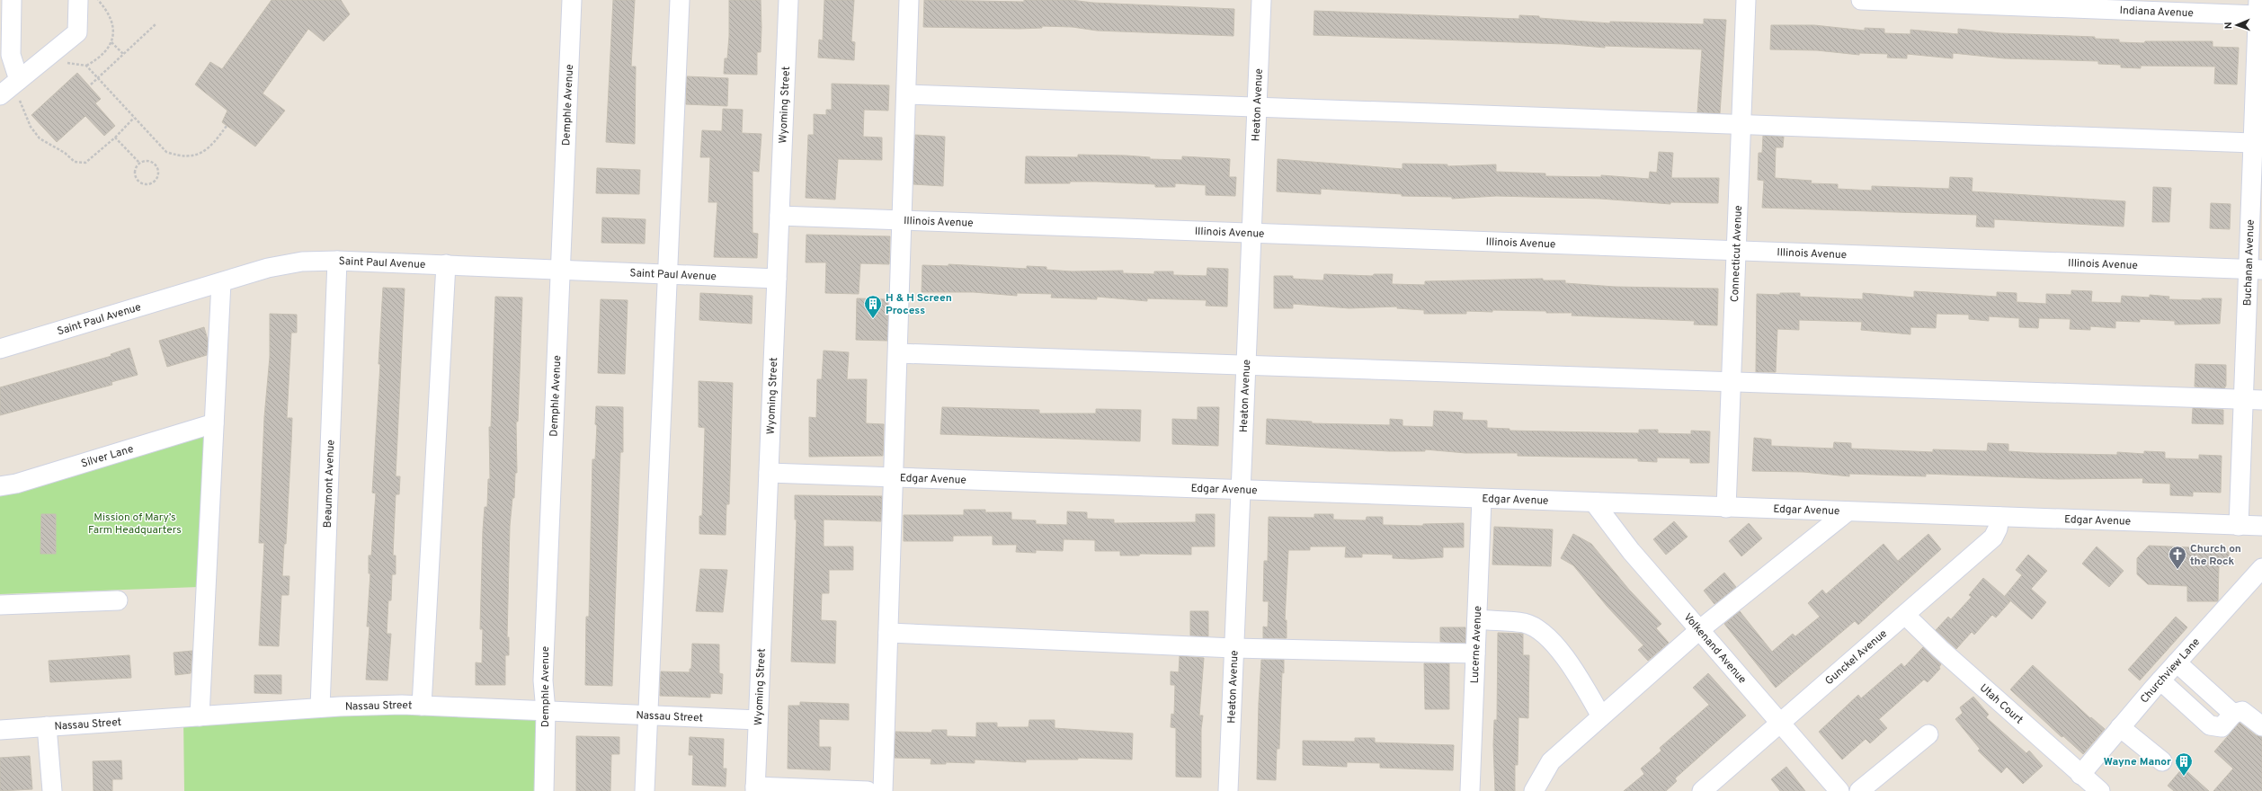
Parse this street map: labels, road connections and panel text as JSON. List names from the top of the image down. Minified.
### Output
{"streets":{"street":["Indiana Avenue","Demphle Avenue","Wyoming Street","Heaton Avenue","Illinois Avenue","Connecticut Avenue","Saint Paul Avenue","Buchanan Avenue","Silver Lane","Edgar Avenue","Beaumont Avenue","Lucerne Avenue","Volkenand Avenue","Gunckel Avenue","Churchview Lane","Utah Court","Nassau Street"]},"crossings":[["Indiana Avenue","Buchanan Avenue"],["Demphle Avenue","Saint Paul Avenue"],["Demphle Avenue","Nassau Street"],["Wyoming Street","Illinois Avenue"],["Wyoming Street","Saint Paul Avenue"],["Wyoming Street","Edgar Avenue"],["Wyoming Street","Nassau Street"],["Heaton Avenue","Illinois Avenue"],["Heaton Avenue","Edgar Avenue"],["Illinois Avenue","Connecticut Avenue"],["Illinois Avenue","Buchanan Avenue"],["Connecticut Avenue","Edgar Avenue"],["Saint Paul Avenue","Beaumont Avenue"],["Buchanan Avenue","Edgar Avenue"],["Edgar Avenue","Lucerne Avenue"],["Edgar Avenue","Volkenand Avenue"],["Edgar Avenue","Gunckel Avenue"],["Beaumont Avenue","Nassau Street"],["Volkenand Avenue","Gunckel Avenue"],["Gunckel Avenue","Utah Court"],["Churchview Lane","Utah Court"]],"parks":["Mission of Mary’s Farm Headquarters"],"places":{"building":["H & H Screen Process","Wayne Manor"],"church":["Church on the Rock"]},"north":"left"}
